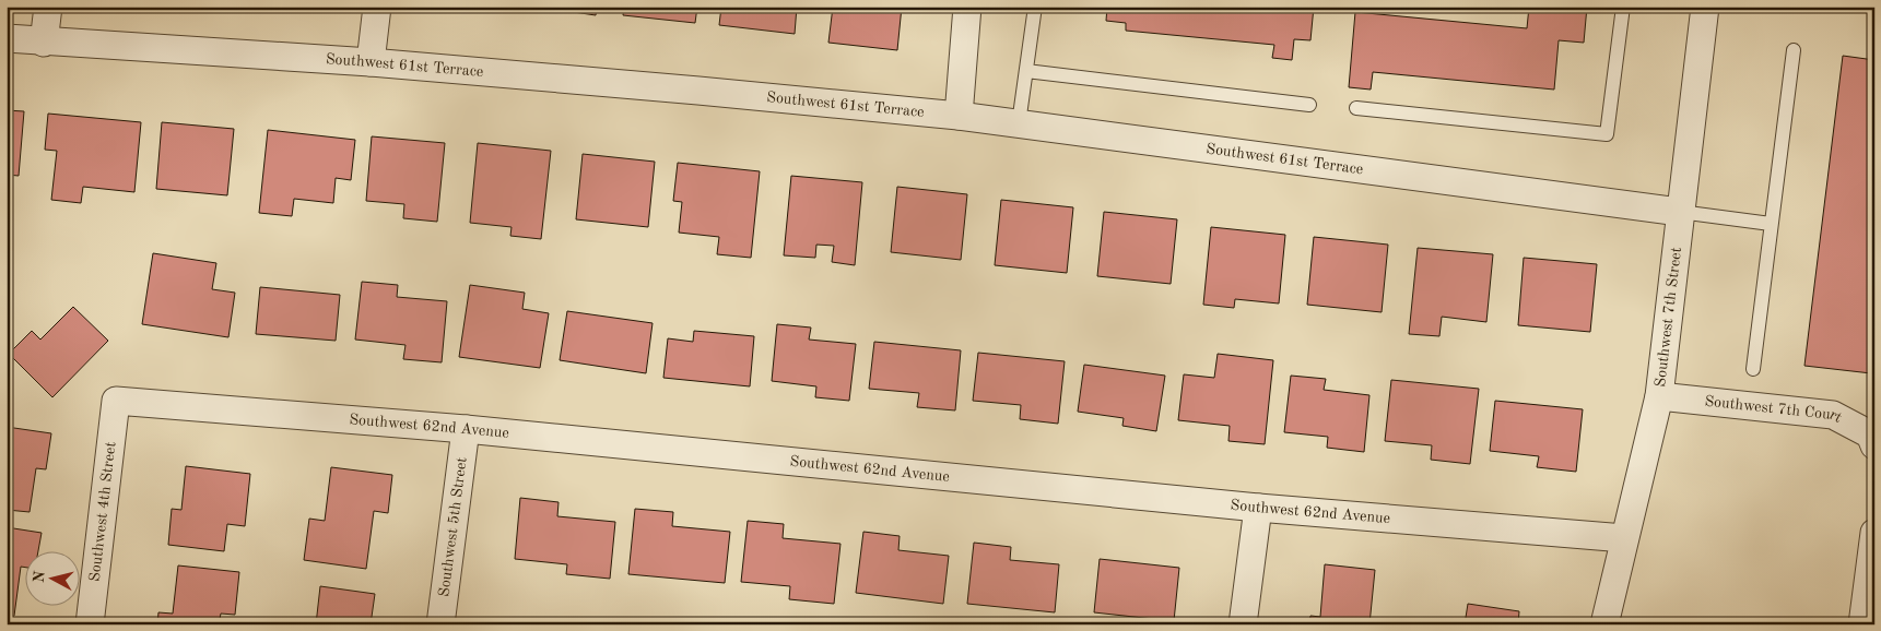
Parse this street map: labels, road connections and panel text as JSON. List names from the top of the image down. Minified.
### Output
{"streets":{"street":["Southwest 61st Terrace","Southwest 7th Street","Southwest 7th Court","Southwest 62nd Avenue","Southwest 4th Street","Southwest 5th Street"]},"crossings":[["Southwest 61st Terrace","Southwest 7th Street"],["Southwest 7th Street","Southwest 7th Court"],["Southwest 7th Street","Southwest 62nd Avenue"],["Southwest 62nd Avenue","Southwest 4th Street"],["Southwest 62nd Avenue","Southwest 5th Street"]],"north":"left"}
